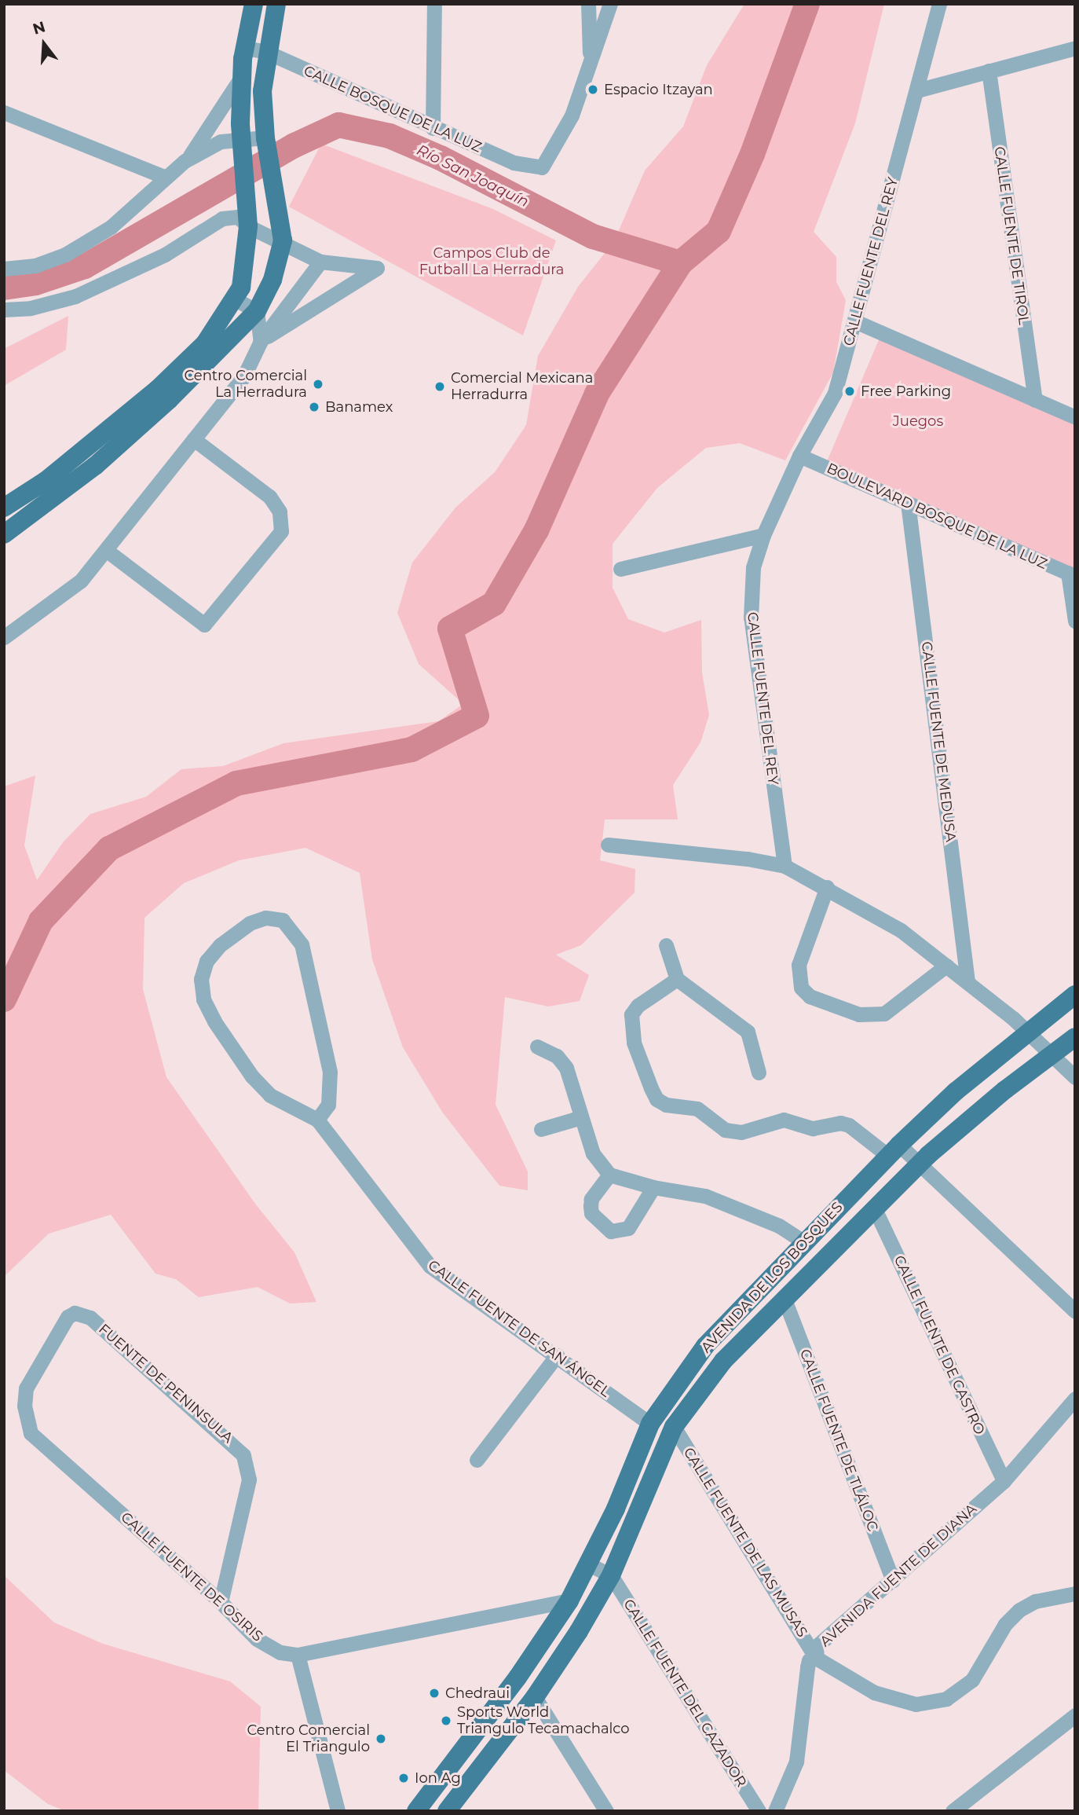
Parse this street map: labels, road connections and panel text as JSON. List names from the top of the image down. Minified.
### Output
{"streets":{"main road":["AVENIDA DE LOS BOSQUES"],"street":["CALLE BOSQUE DE LA LUZ","CALLE FUENTE DE TIROL","CALLE FUENTE DEL REY","BOULEVARD BOSQUE DE LA LUZ","CALLE FUENTE DE MEDUSA","CALLE FUENTE DE SAN ÁNGEL","CALLE FUENTE DE CASTRO","FUENTE DE PENINSULA","CALLE FUENTE DE TLÁLOC","CALLE FUENTE DE LAS MUSAS","AVENIDA FUENTE DE DIANA","CALLE FUENTE DE OSIRIS","CALLE FUENTE DEL CAZADOR"]},"crossings":[["CALLE FUENTE DEL REY","BOULEVARD BOSQUE DE LA LUZ"],["BOULEVARD BOSQUE DE LA LUZ","CALLE FUENTE DE MEDUSA"],["AVENIDA DE LOS BOSQUES","CALLE FUENTE DE SAN ÁNGEL"],["AVENIDA DE LOS BOSQUES","CALLE FUENTE DE CASTRO"],["AVENIDA DE LOS BOSQUES","CALLE FUENTE DE TLÁLOC"],["AVENIDA DE LOS BOSQUES","CALLE FUENTE DE LAS MUSAS"],["AVENIDA DE LOS BOSQUES","CALLE FUENTE DE OSIRIS"],["AVENIDA DE LOS BOSQUES","CALLE FUENTE DEL CAZADOR"],["CALLE FUENTE DE CASTRO","AVENIDA FUENTE DE DIANA"],["FUENTE DE PENINSULA","CALLE FUENTE DE OSIRIS"],["CALLE FUENTE DE TLÁLOC","AVENIDA FUENTE DE DIANA"],["CALLE FUENTE DE LAS MUSAS","AVENIDA FUENTE DE DIANA"]],"water":["Río San Joaquín"],"parks":["Campos Club de Futball La Herradura","Juegos"],"places":["Espacio Itzayan","Centro Comercial La Herradura","Comercial Mexicana Herradurra","Free Parking","Banamex","Chedraui","Sports World Triangulo Tecamachalco","Centro Comercial El Triangulo","Ion Ag"],"north":"top"}
